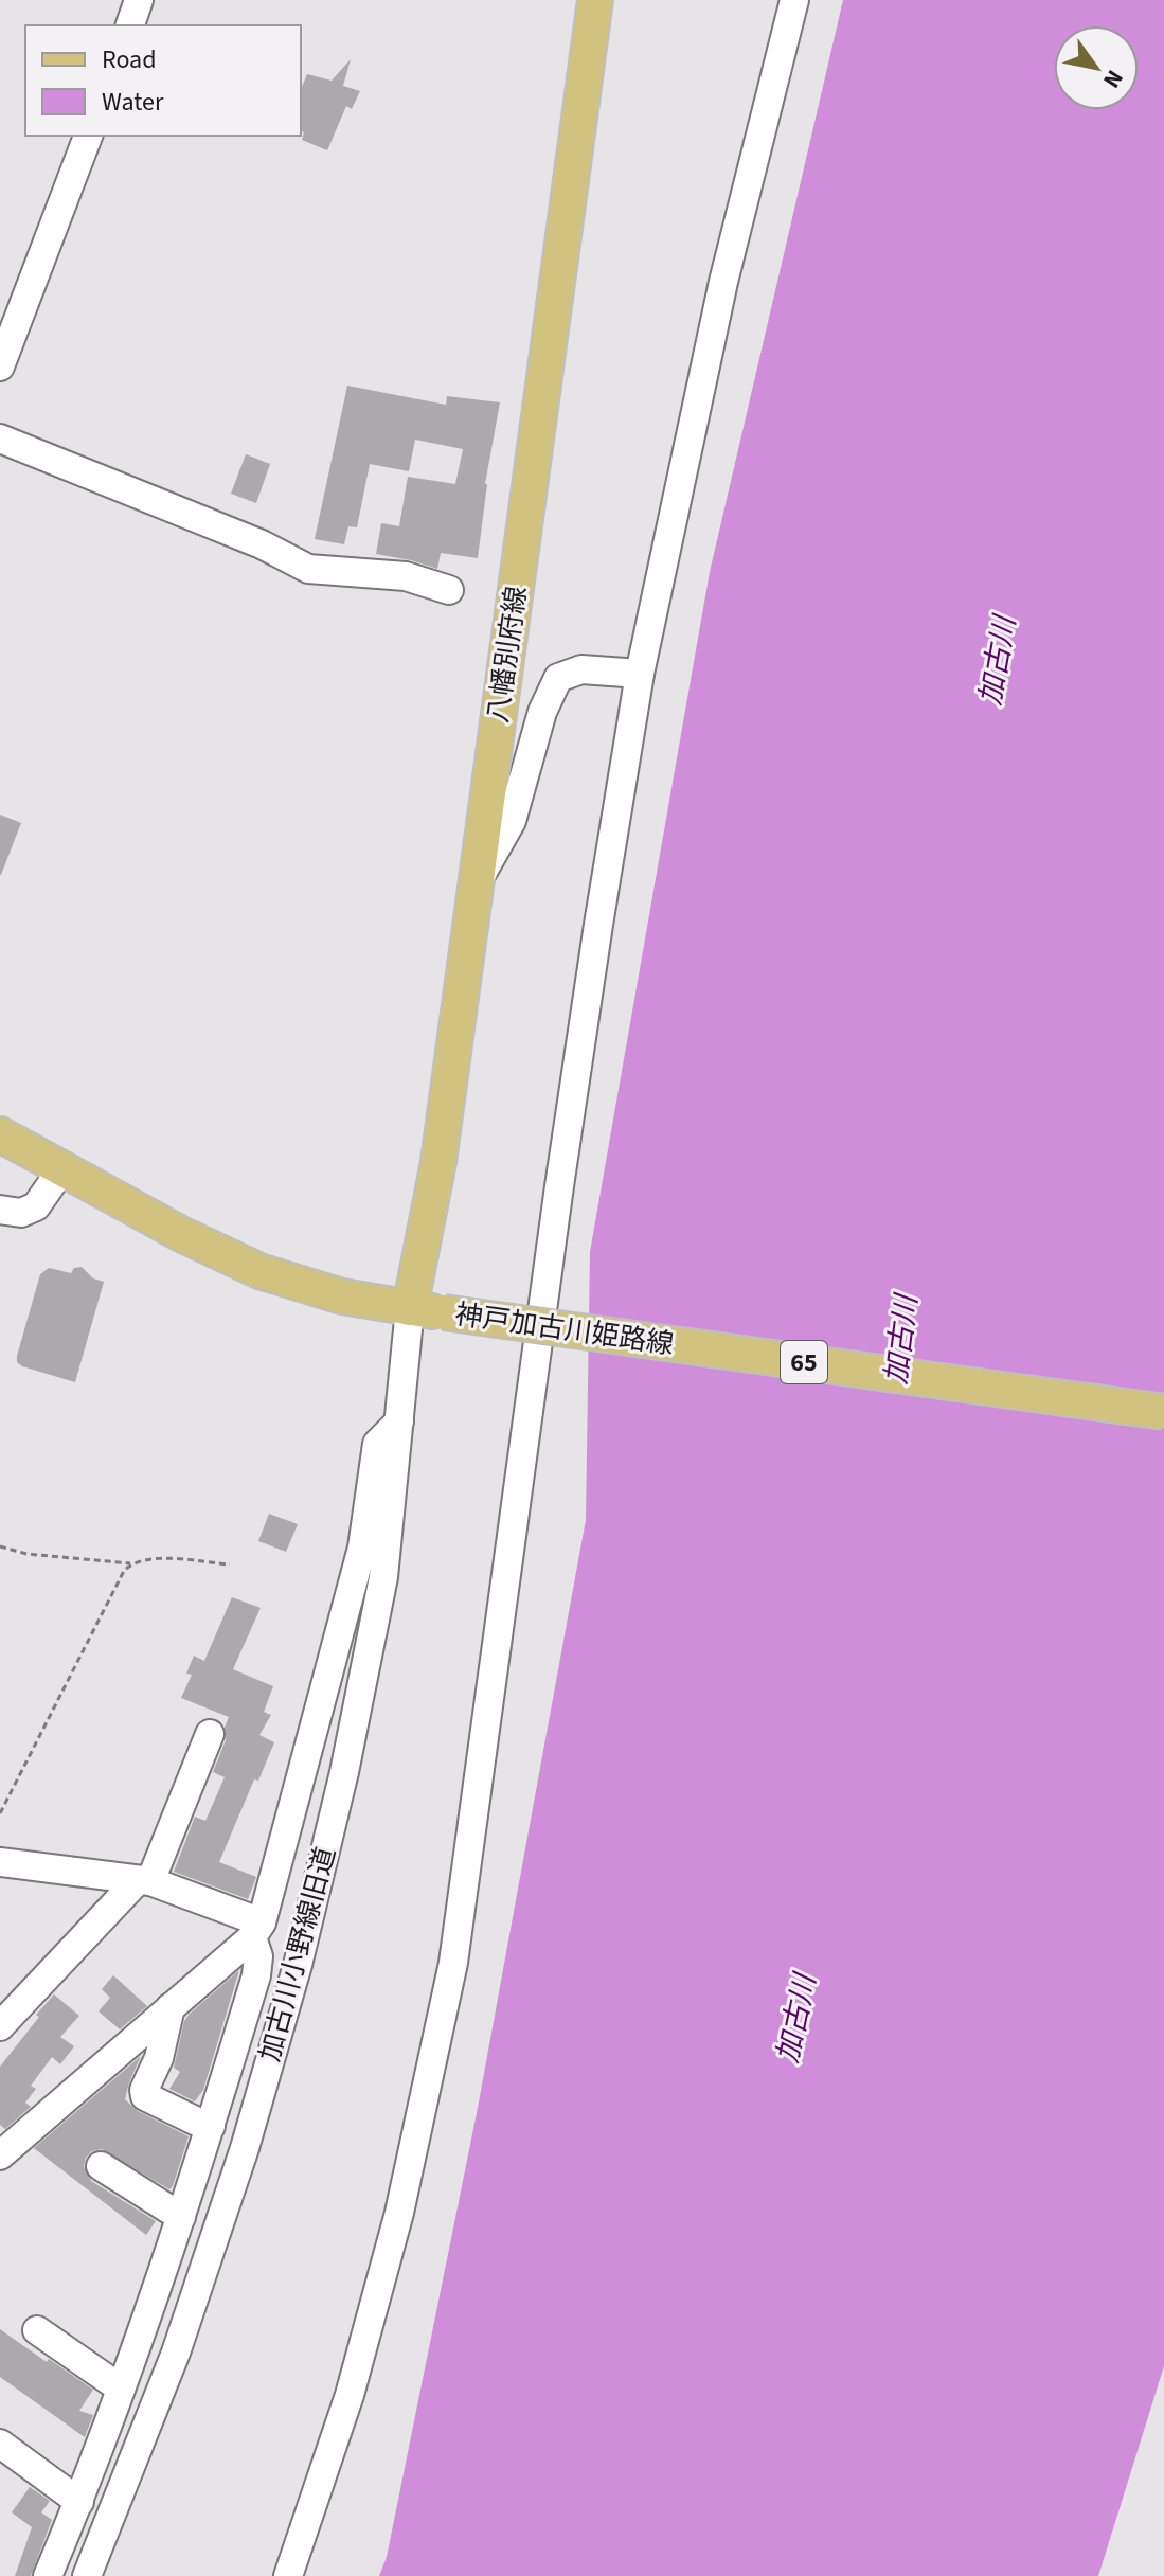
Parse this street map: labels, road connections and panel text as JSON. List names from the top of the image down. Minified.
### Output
{"streets":{"main road":["八幡別府線","神戸加古川姫路線","65"],"street":["加古川小野線旧道"]},"crossings":[["八幡別府線","神戸加古川姫路線"],["八幡別府線","加古川小野線旧道"],["神戸加古川姫路線","加古川小野線旧道"]],"water":["加古川"],"legend":["Road","Water"],"north":"bottom right"}
